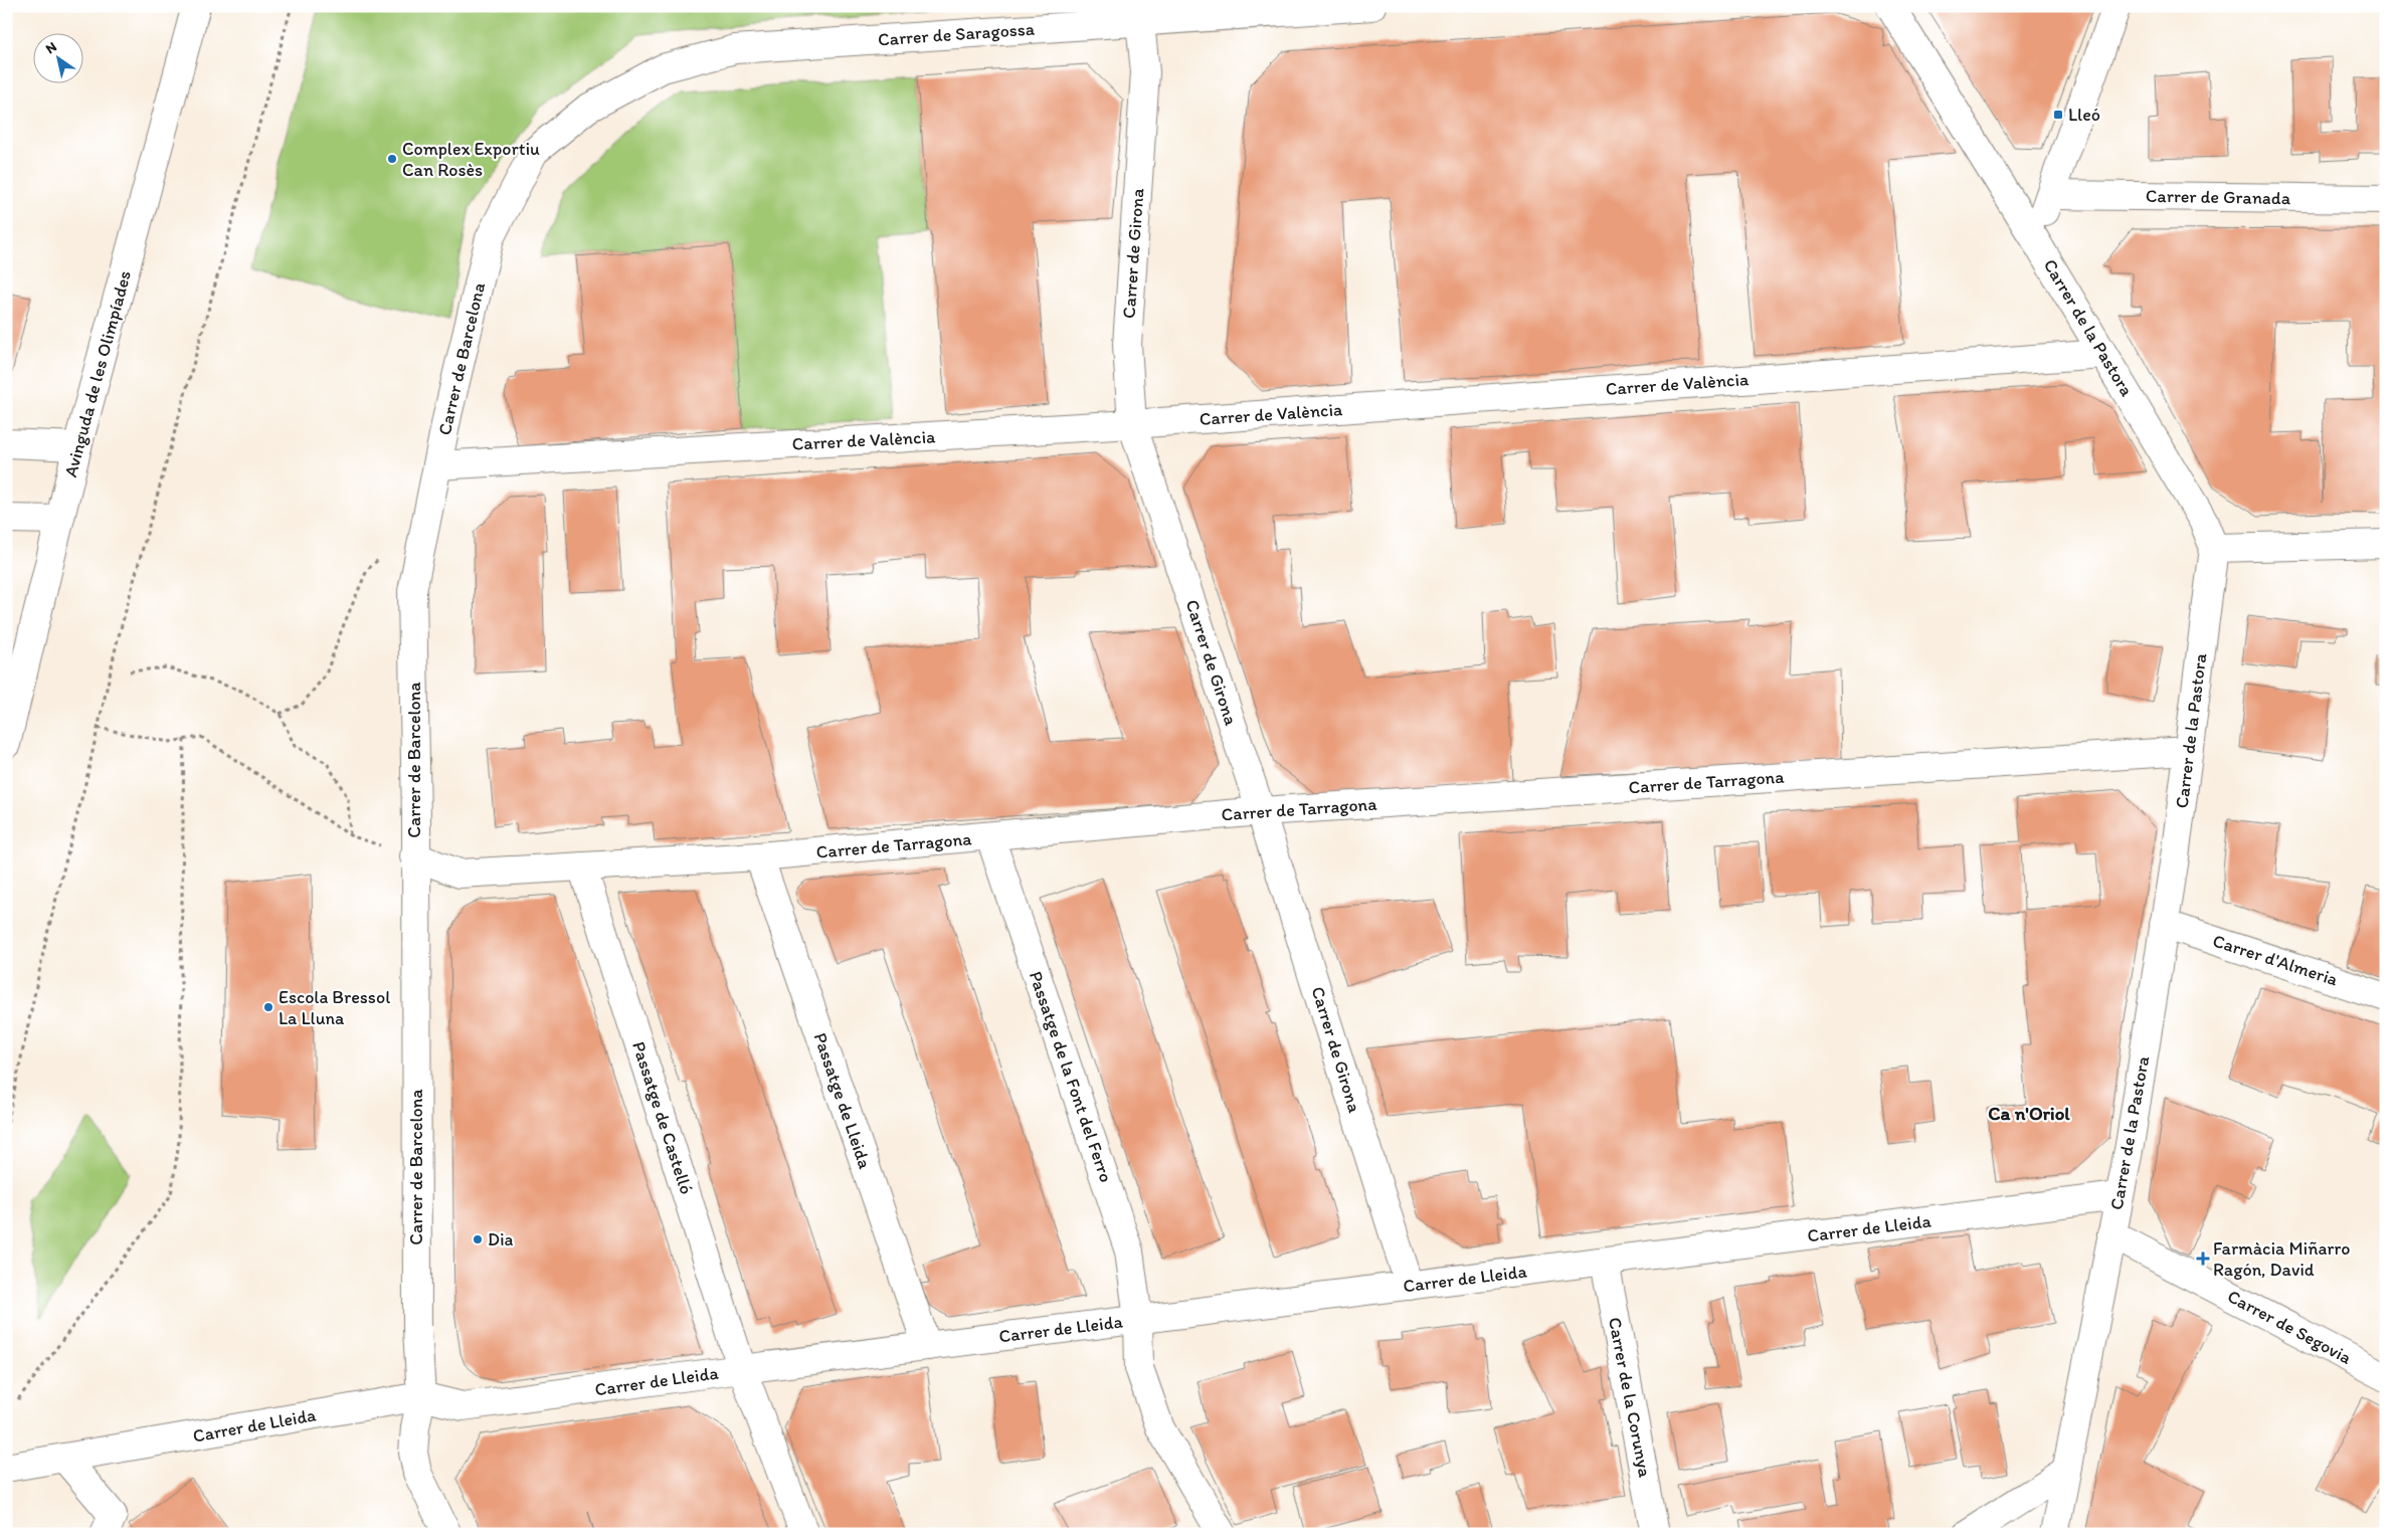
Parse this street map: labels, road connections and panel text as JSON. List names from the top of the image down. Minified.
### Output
{"streets":{"street":["Carrer de Saragossa","Carrer de Granada","Carrer de Girona","Carrer de la Pastora","Carrer de Barcelona","Avinguda de les Olimpíades","Carrer de València","Carrer de Tarragona","Carrer d'Almeria","Passatge de la Font del Ferro","Passatge de Lleida","Passatge de Castelló","Carrer de Lleida","Carrer de Segovia","Carrer de la Corunya"]},"crossings":[["Carrer de Saragossa","Carrer de Girona"],["Carrer de Saragossa","Carrer de Barcelona"],["Carrer de Girona","Carrer de València"],["Carrer de Girona","Carrer de Tarragona"],["Carrer de Girona","Carrer de Lleida"],["Carrer de la Pastora","Carrer de València"],["Carrer de la Pastora","Carrer de Tarragona"],["Carrer de la Pastora","Carrer d'Almeria"],["Carrer de la Pastora","Carrer de Lleida"],["Carrer de la Pastora","Carrer de Segovia"],["Carrer de Barcelona","Carrer de València"],["Carrer de Barcelona","Carrer de Tarragona"],["Carrer de Barcelona","Carrer de Lleida"],["Carrer de Tarragona","Passatge de la Font del Ferro"],["Carrer de Tarragona","Passatge de Lleida"],["Carrer de Tarragona","Passatge de Castelló"],["Passatge de la Font del Ferro","Carrer de Lleida"],["Passatge de Lleida","Carrer de Lleida"],["Passatge de Castelló","Carrer de Lleida"],["Carrer de Lleida","Carrer de la Corunya"]],"districts":["Ca n'Oriol"],"places":{"transit":["Lleó"],"other":["Complex Exportiu Can Rosès","Escola Bressol La Lluna","Dia"],"health":["Farmàcia Miñarro Ragón, David"]},"north":"top left"}
